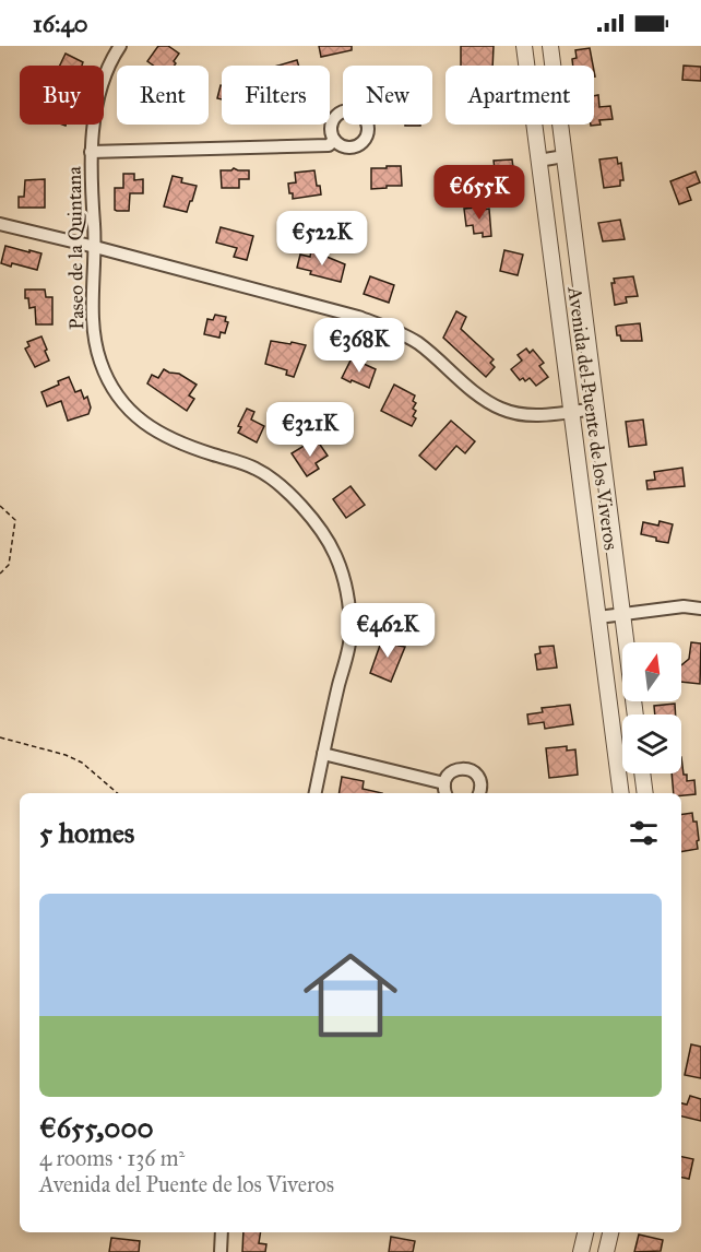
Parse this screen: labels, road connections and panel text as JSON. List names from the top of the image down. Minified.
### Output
{"streets":{"street":["Paseo de la Quintana","Avenida del Puente de los Viveros"]},"north":"top","page":{"status":"16:40","chip":["Buy","Rent","Filters","New","Apartment"],"price":["€655K","€522K","€368K","€321K","€462K"],"heading":"5 homes","list":[{"name":"€655,000","note":"4 rooms · 136 m² · Avenida del Puente de los Viveros"}]}}
